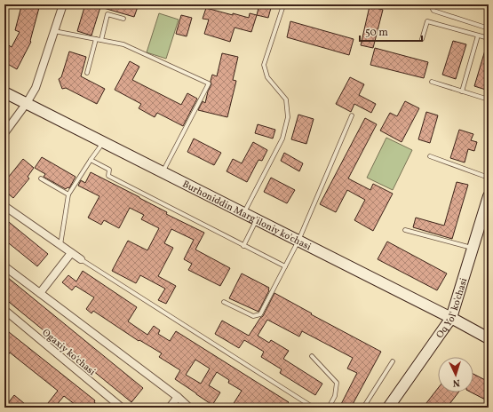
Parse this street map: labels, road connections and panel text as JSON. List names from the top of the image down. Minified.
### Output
{"streets":{"street":["Burhoniddin Marg'iloniy ko'chasi","Oq Yol' ko'chasi","Ogaxiy koʻchasi"]},"crossings":[["Burhoniddin Marg'iloniy ko'chasi","Oq Yol' ko'chasi"]],"scale_bar":"50 m","north":"bottom"}
